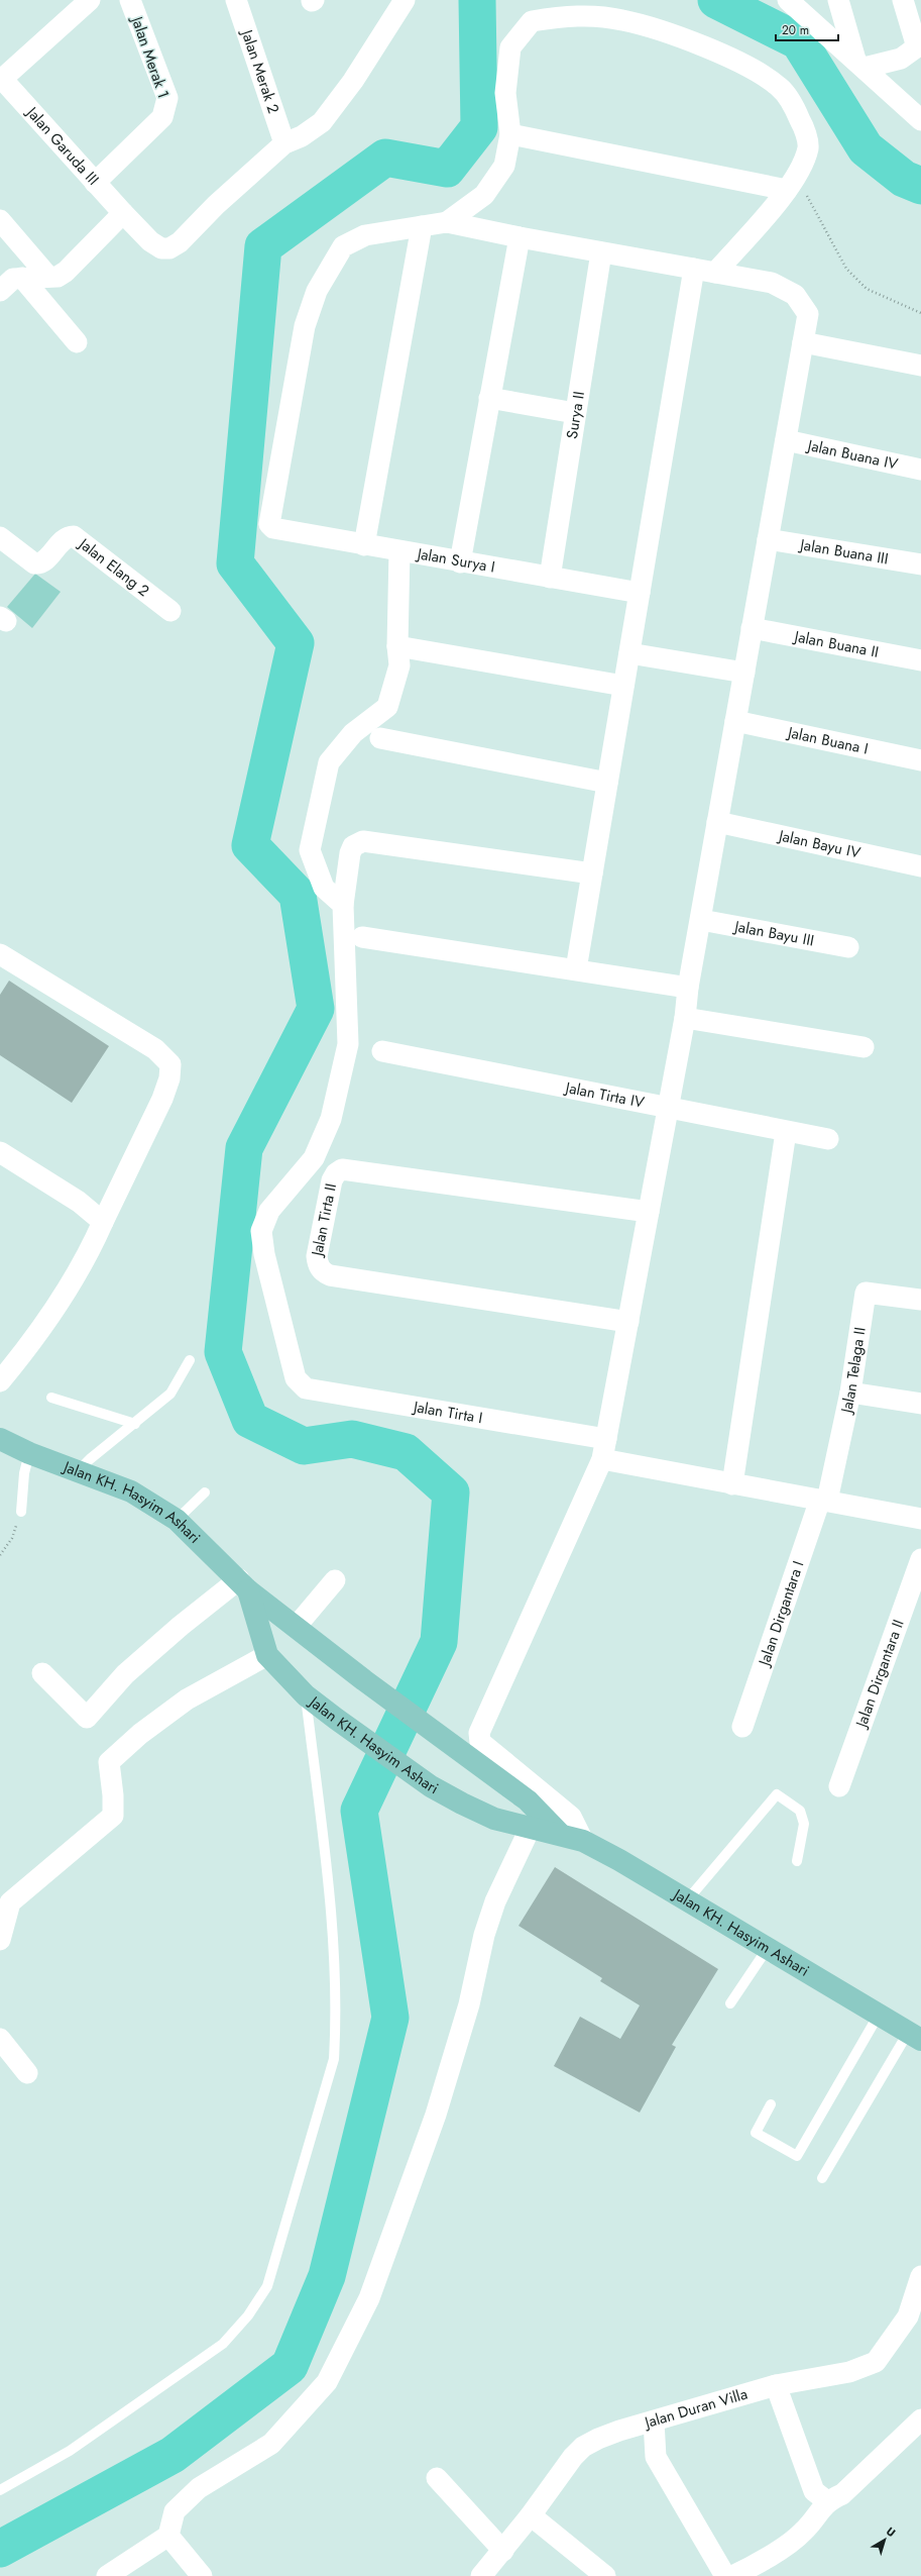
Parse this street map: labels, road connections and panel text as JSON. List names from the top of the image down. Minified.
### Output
{"streets":{"main road":["Jalan KH. Hasyim Ashari"],"street":["Jalan Merak 1","Jalan Merak 2","Jalan Garuda III","Surya II","Jalan Buana IV","Jalan Buana III","Jalan Surya I","Jalan Elang 2","Jalan Buana II","Jalan Buana I","Jalan Bayu IV","Jalan Bayu III","Jalan Tirta IV","Jalan Tirta II","Jalan Telaga II","Jalan Tirta I","Jalan Dirgantara I","Jalan Dirgantara II","Jalan Duran Villa"]},"crossings":[["Jalan Merak 1","Jalan Garuda III"],["Jalan Merak 2","Jalan Garuda III"],["Surya II","Jalan Surya I"],["Jalan Telaga II","Jalan Dirgantara I"]],"scale_bar":"20 m","north":"top right"}
